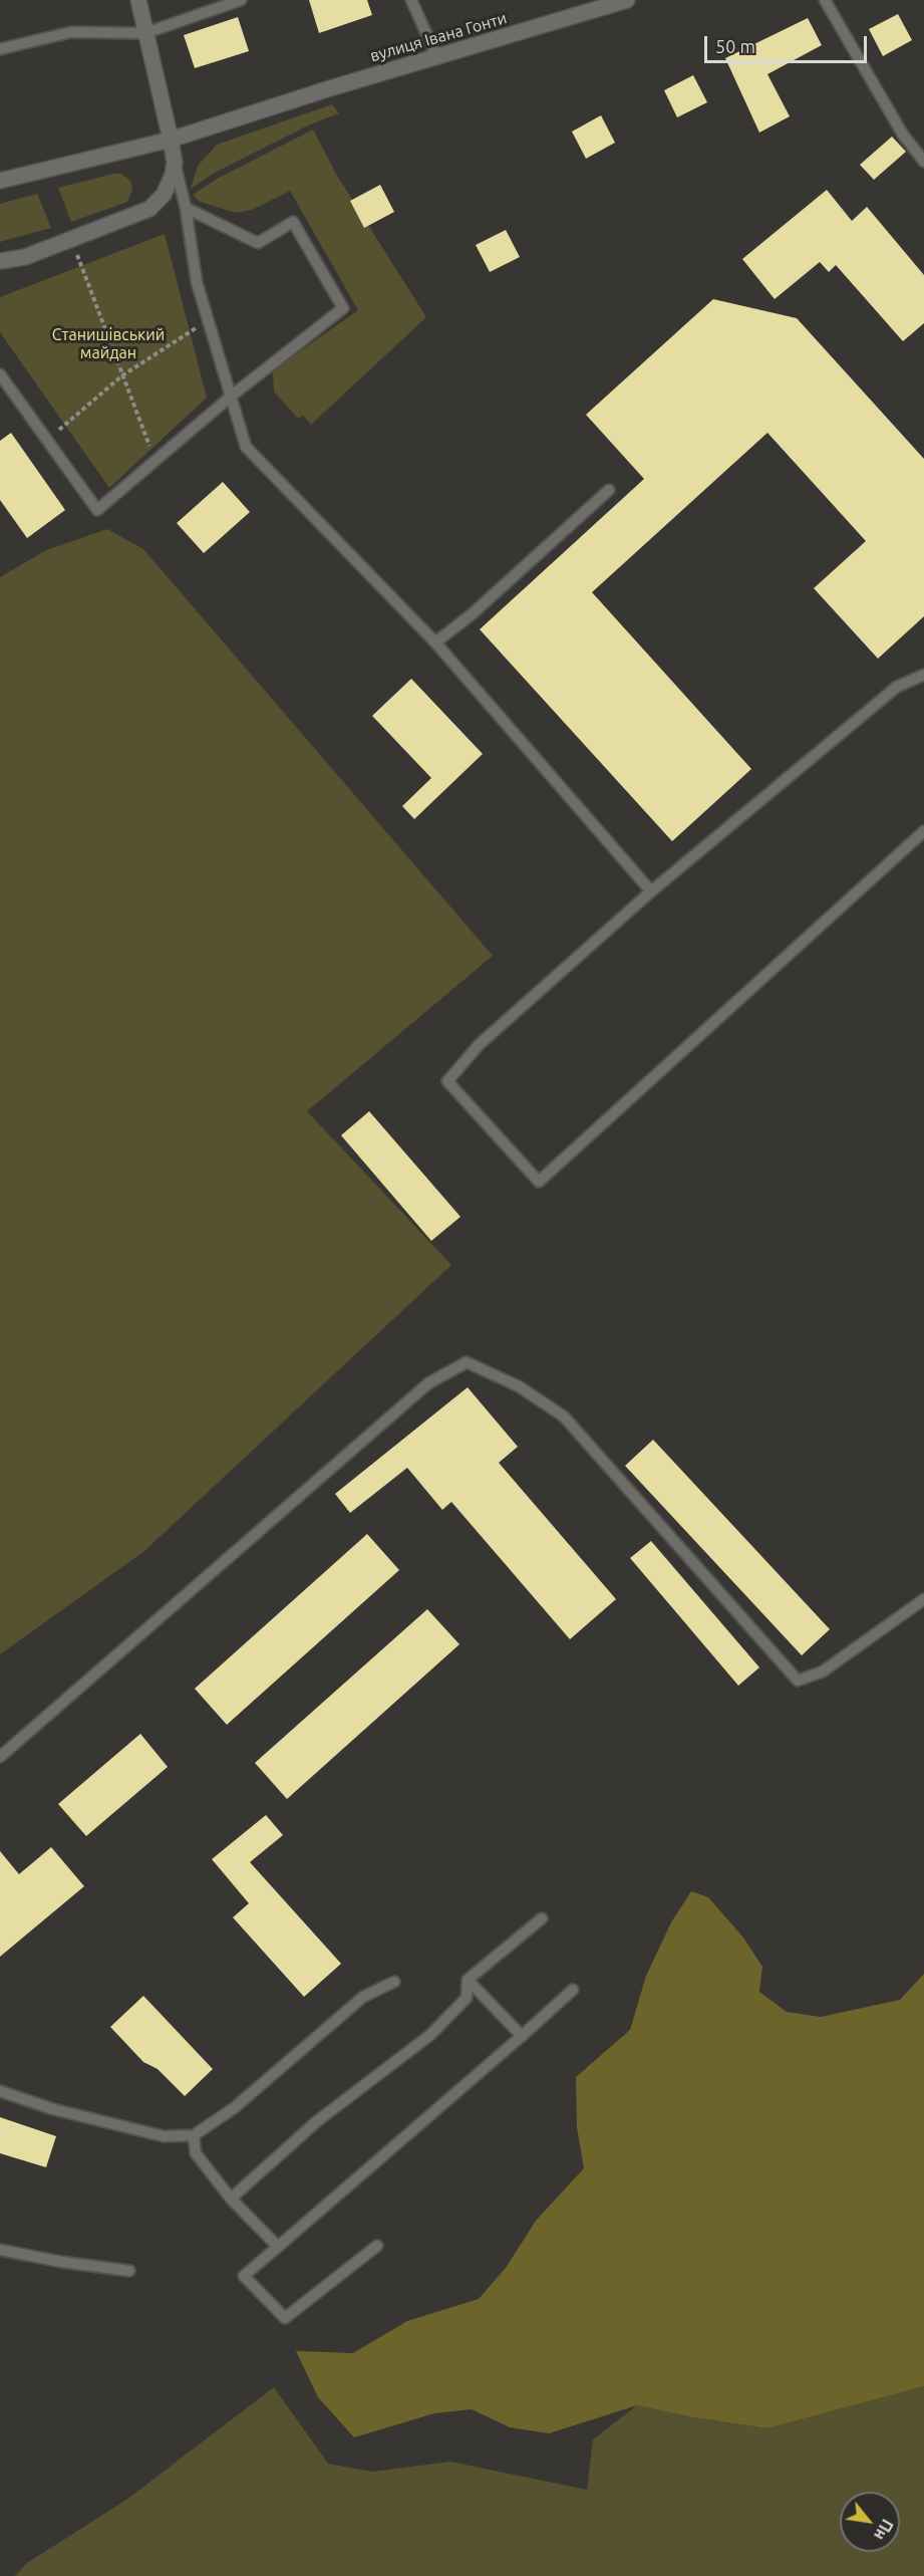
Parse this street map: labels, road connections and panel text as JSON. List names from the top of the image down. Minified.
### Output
{"streets":{"street":["вулиця Івана Гонти"]},"parks":["Станишівський майдан"],"scale_bar":"50 m","north":"bottom right"}
